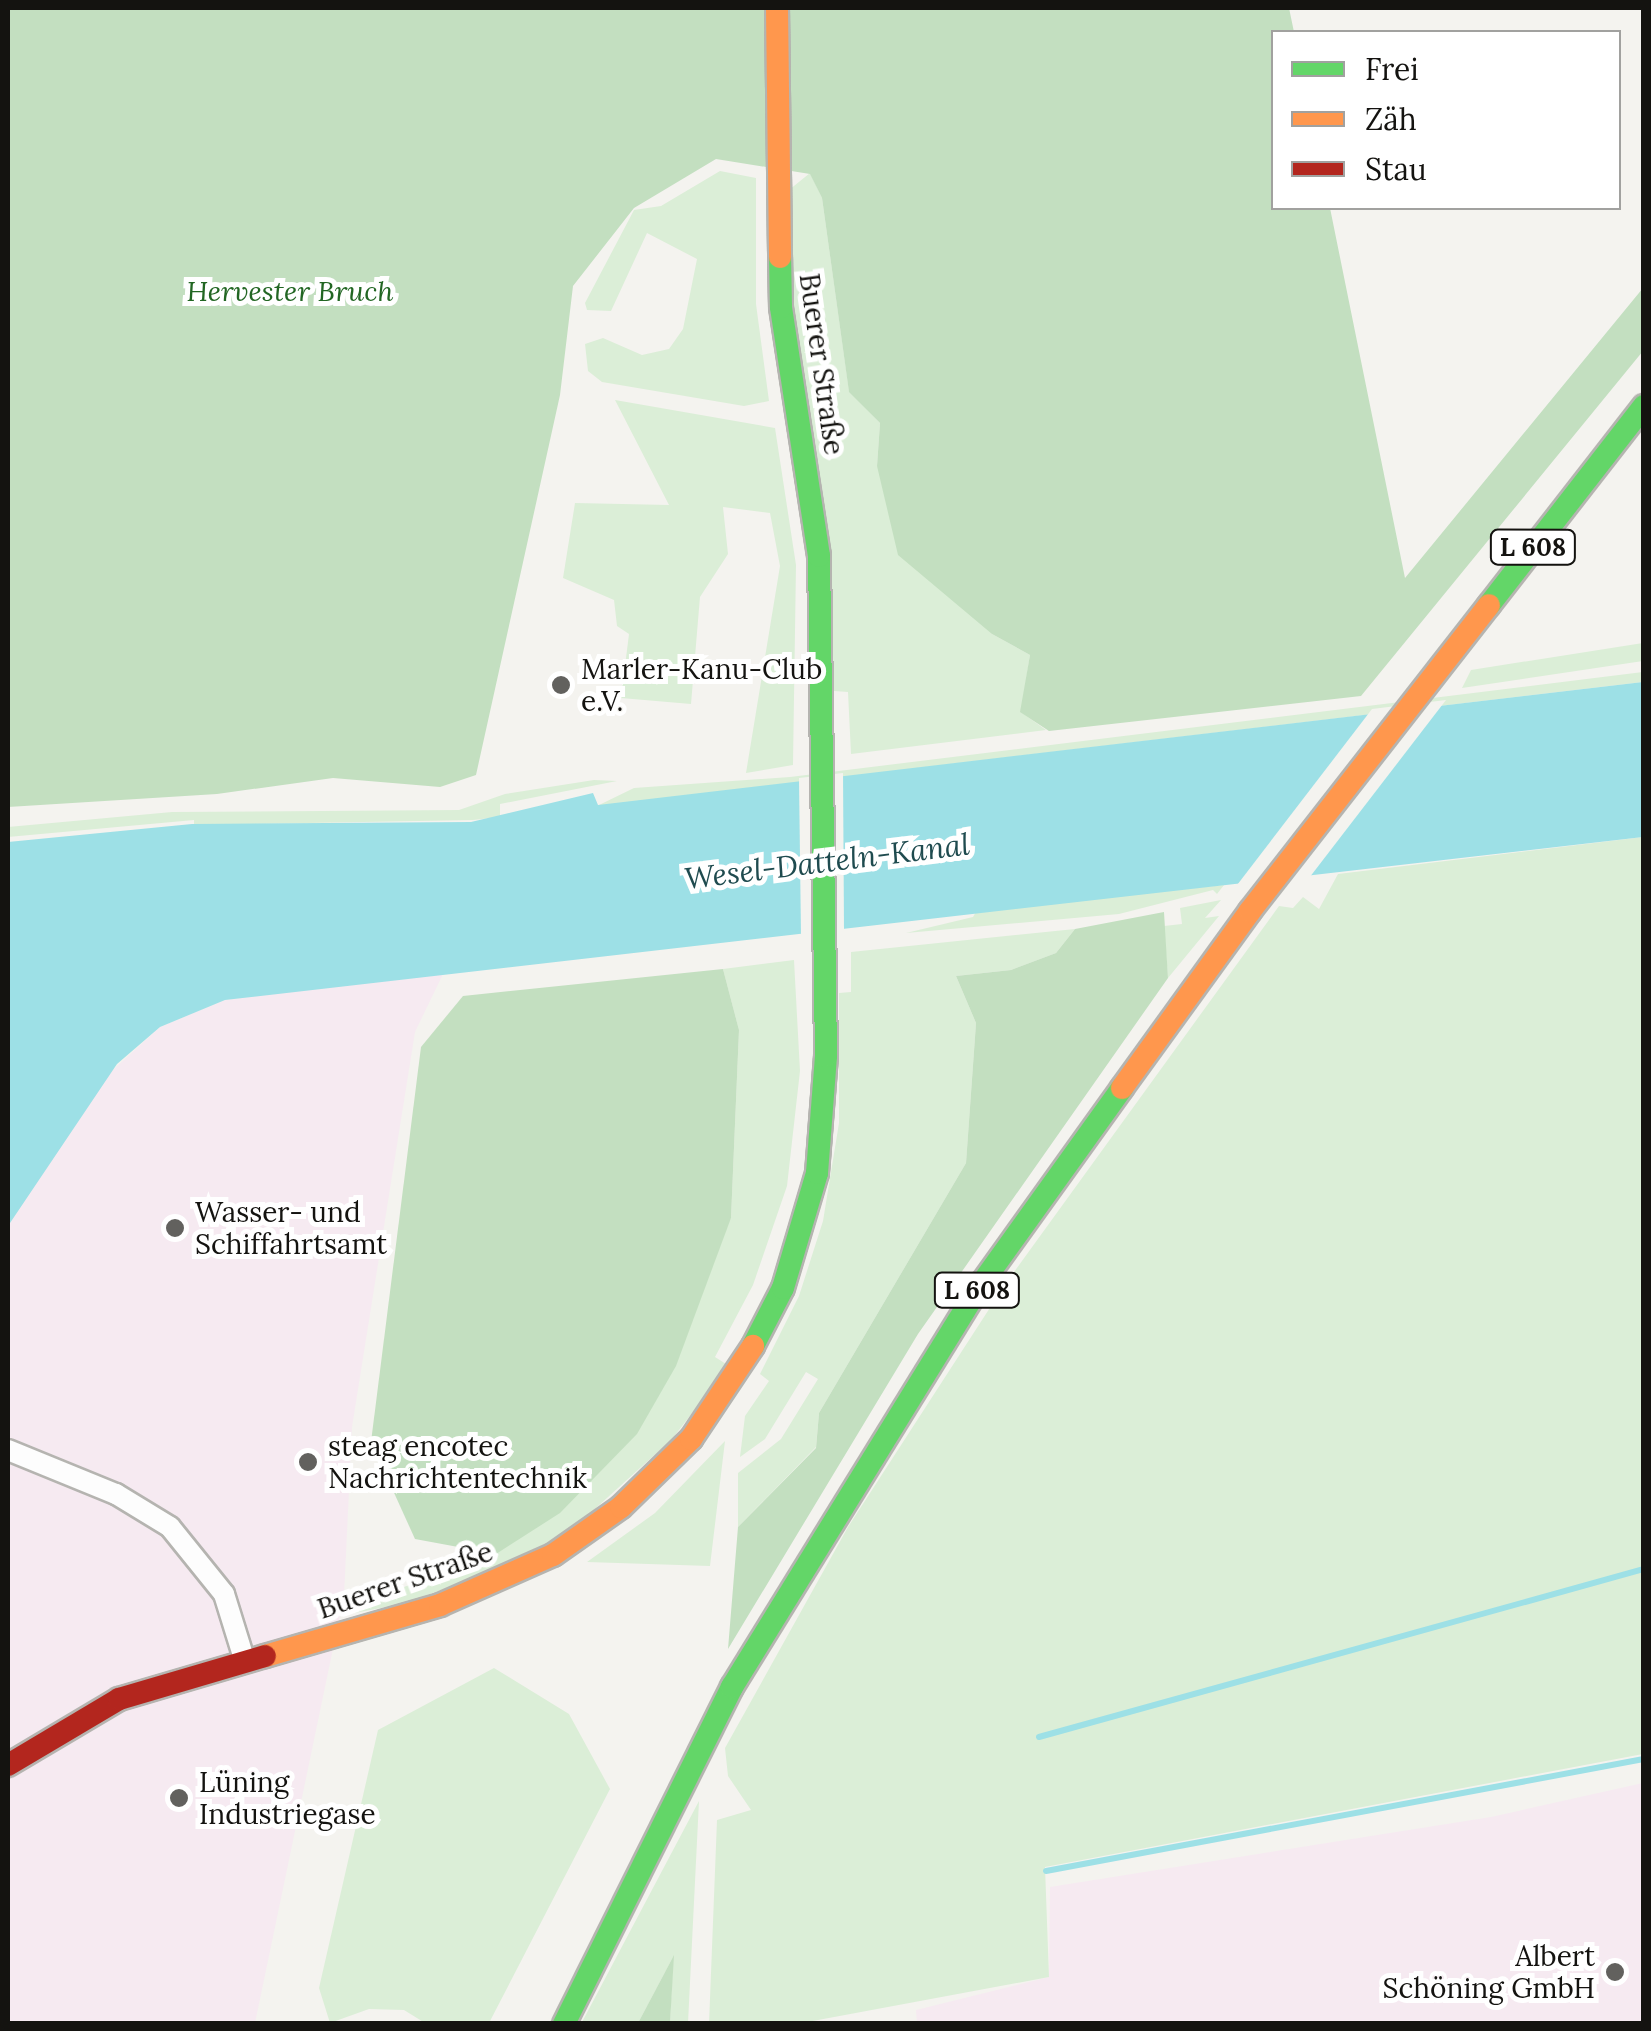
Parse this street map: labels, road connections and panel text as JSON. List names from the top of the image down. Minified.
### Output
{"streets":{"street":["Buerer Straße","L 608"]},"water":["Wesel-Datteln-Kanal"],"parks":["Hervester Bruch"],"places":["Marler-Kanu-Club e.V.","Wasser- und Schiffahrtsamt","steag encotec Nachrichtentechnik","Lüning Industriegase","Albert Schöning GmbH"],"legend":["Frei","Zäh","Stau"]}
